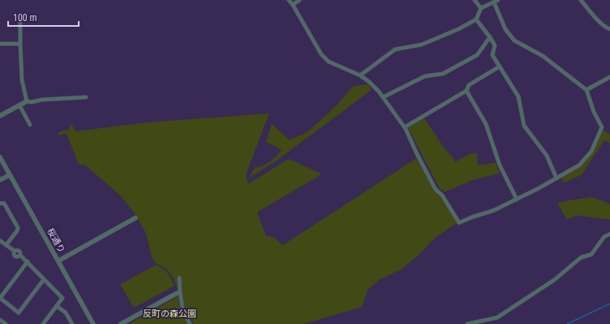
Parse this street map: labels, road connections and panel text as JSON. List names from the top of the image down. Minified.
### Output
{"streets":{"street":["桜通り"]},"parks":["反町の森公園"],"scale_bar":"100 m"}
